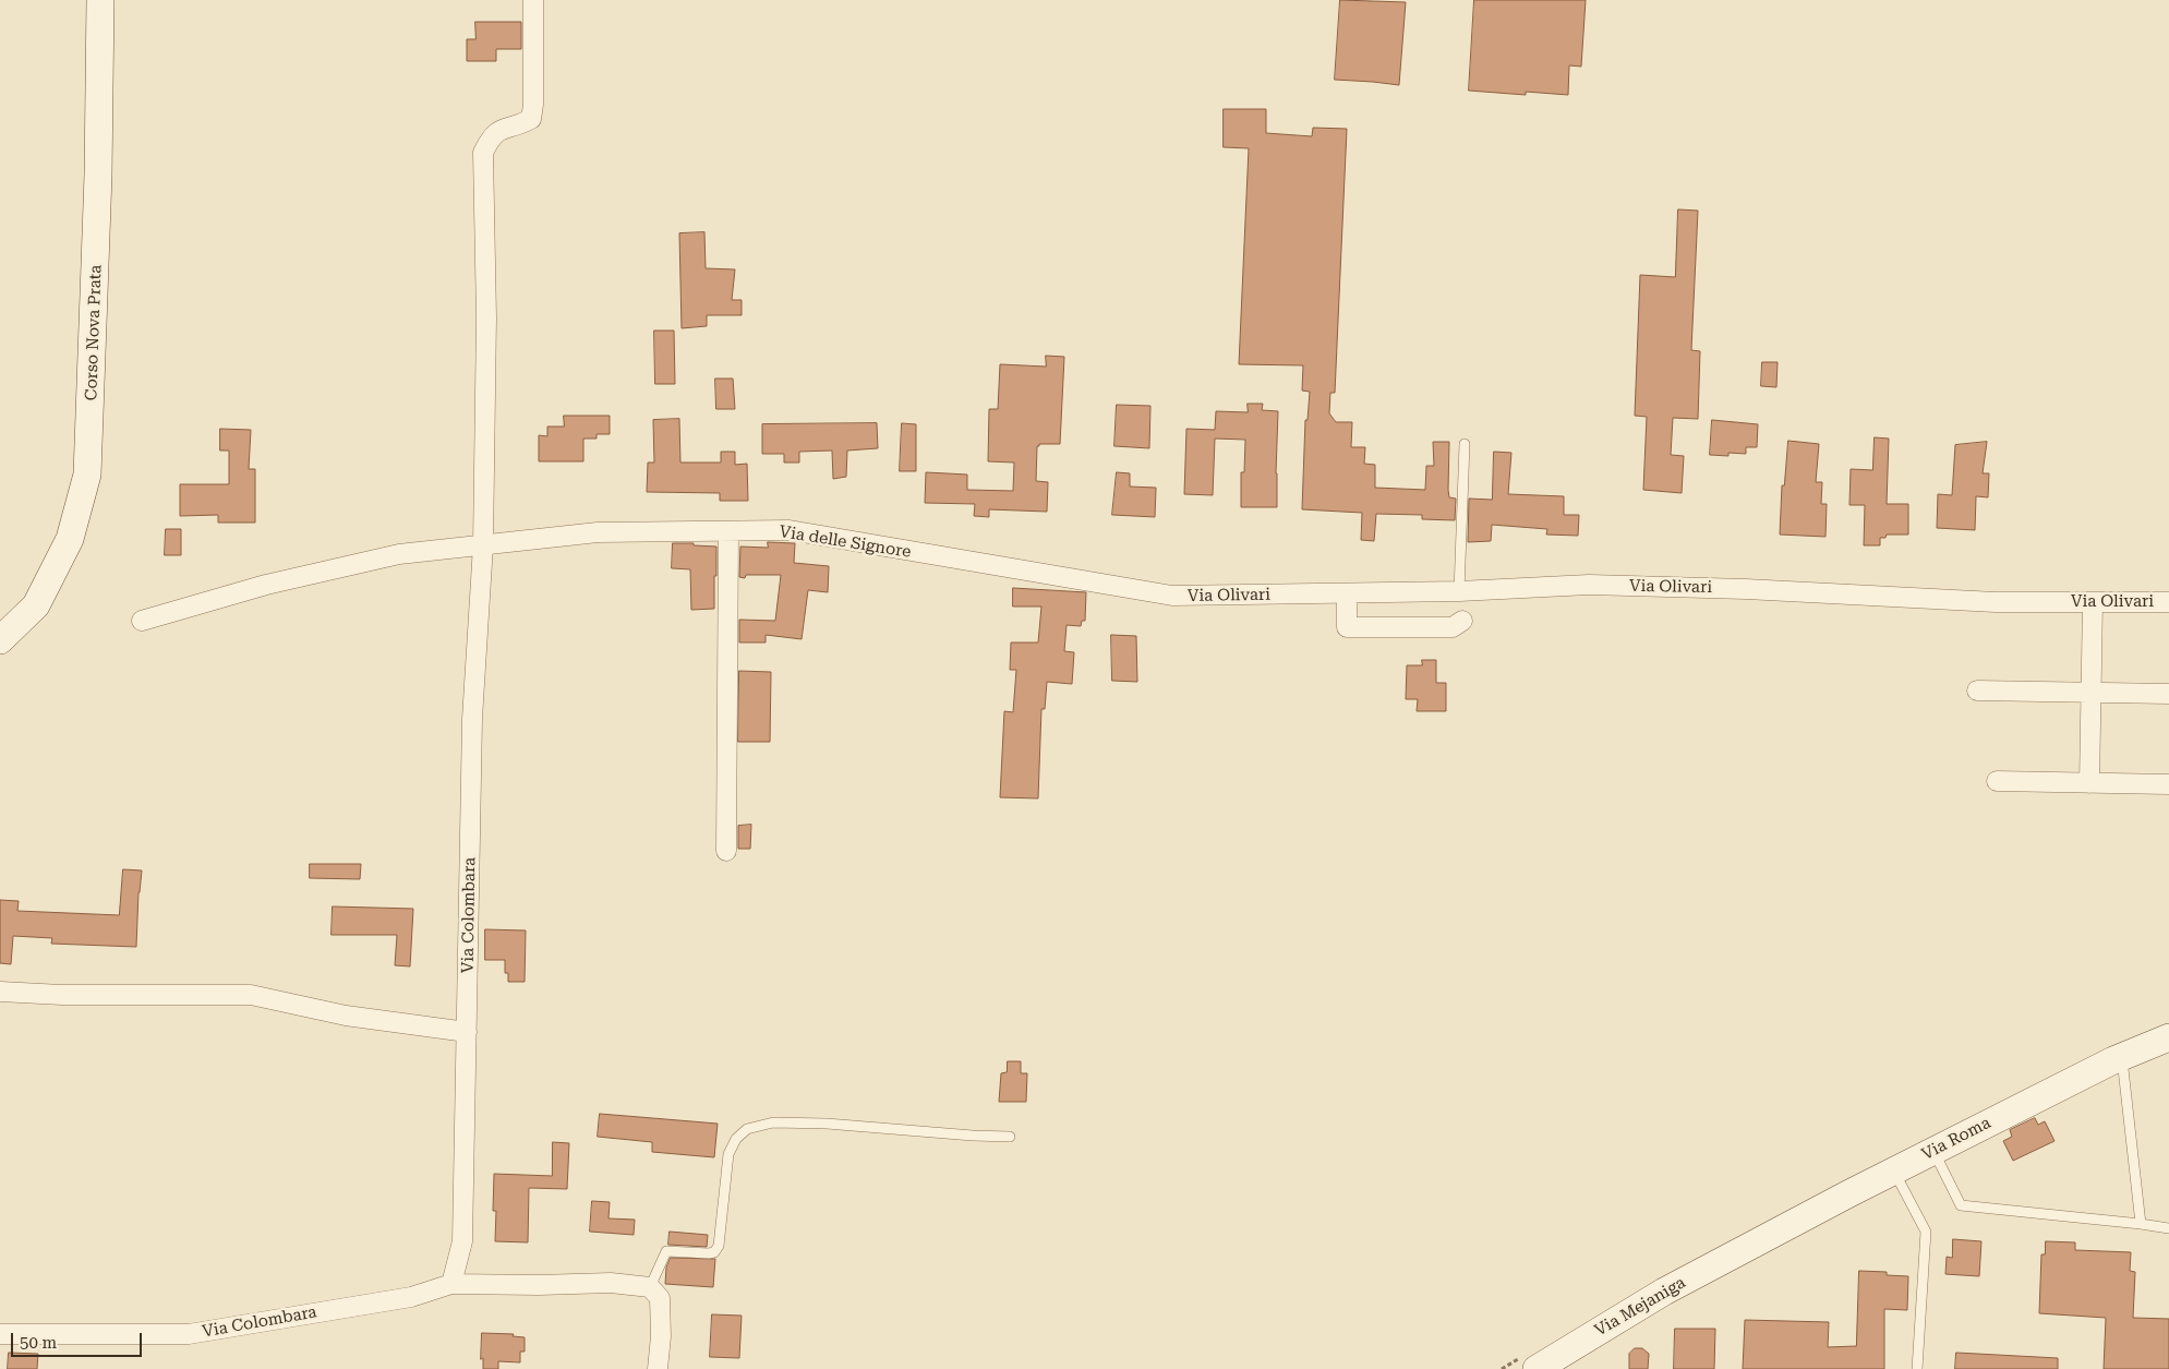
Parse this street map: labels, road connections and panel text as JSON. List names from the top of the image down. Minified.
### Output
{"streets":{"main road":["Corso Nova Prata","Via Roma","Via Mejaniga"],"street":["Via delle Signore","Via Olivari","Via Colombara"]},"crossings":[["Via delle Signore","Via Olivari"],["Via delle Signore","Via Colombara"],["Via Roma","Via Mejaniga"]],"scale_bar":"50 m"}
